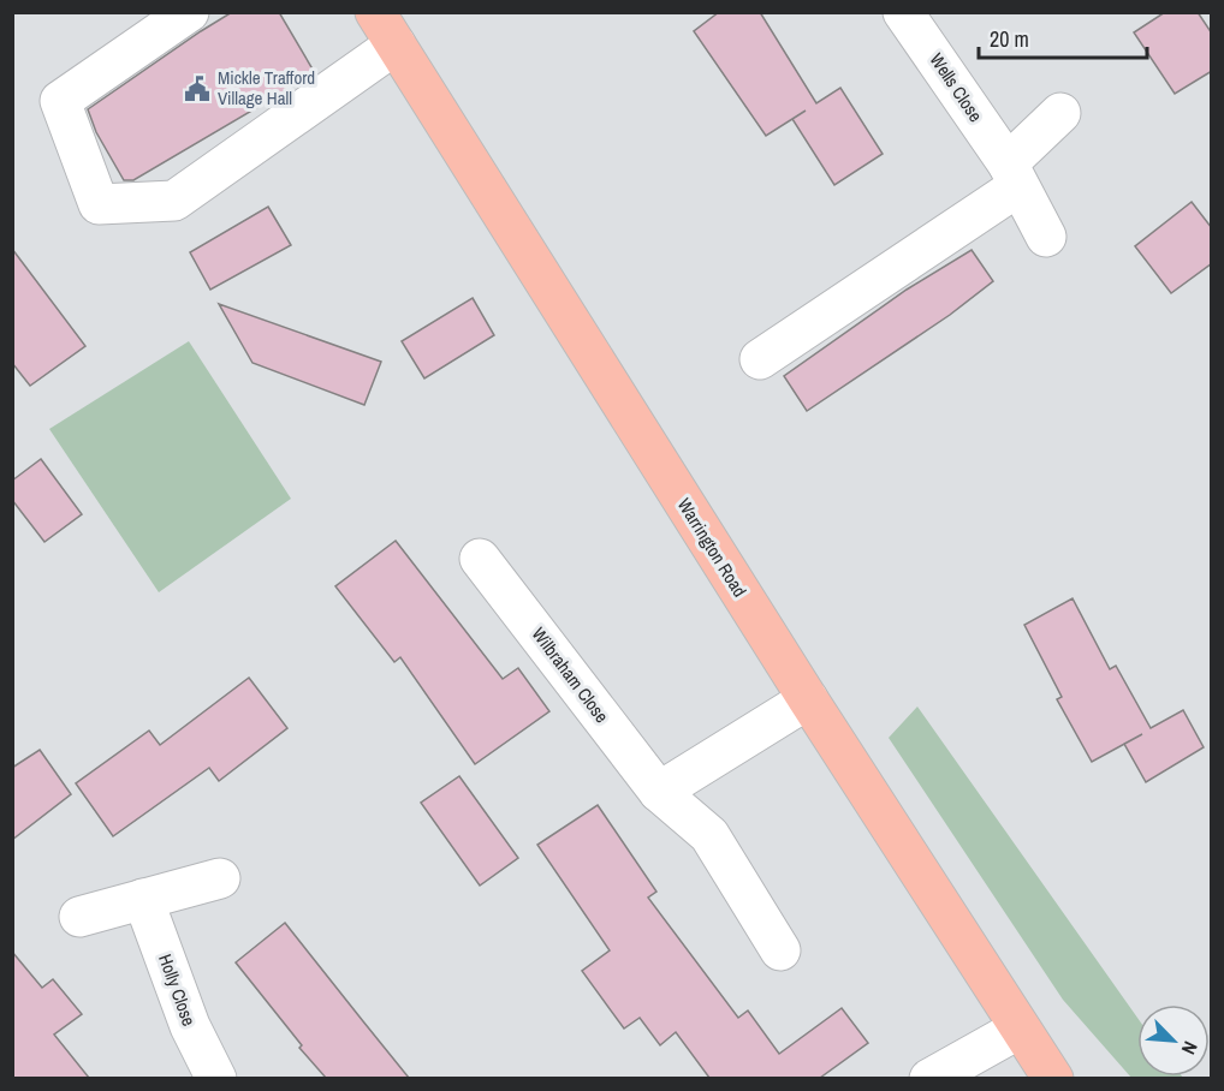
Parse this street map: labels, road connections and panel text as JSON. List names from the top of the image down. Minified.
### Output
{"streets":{"main road":["Warrington Road"],"street":["Wells Close","Wilbraham Close","Holly Close"]},"places":{"public building":["Mickle Trafford Village Hall"]},"scale_bar":"20 m","north":"bottom right"}
